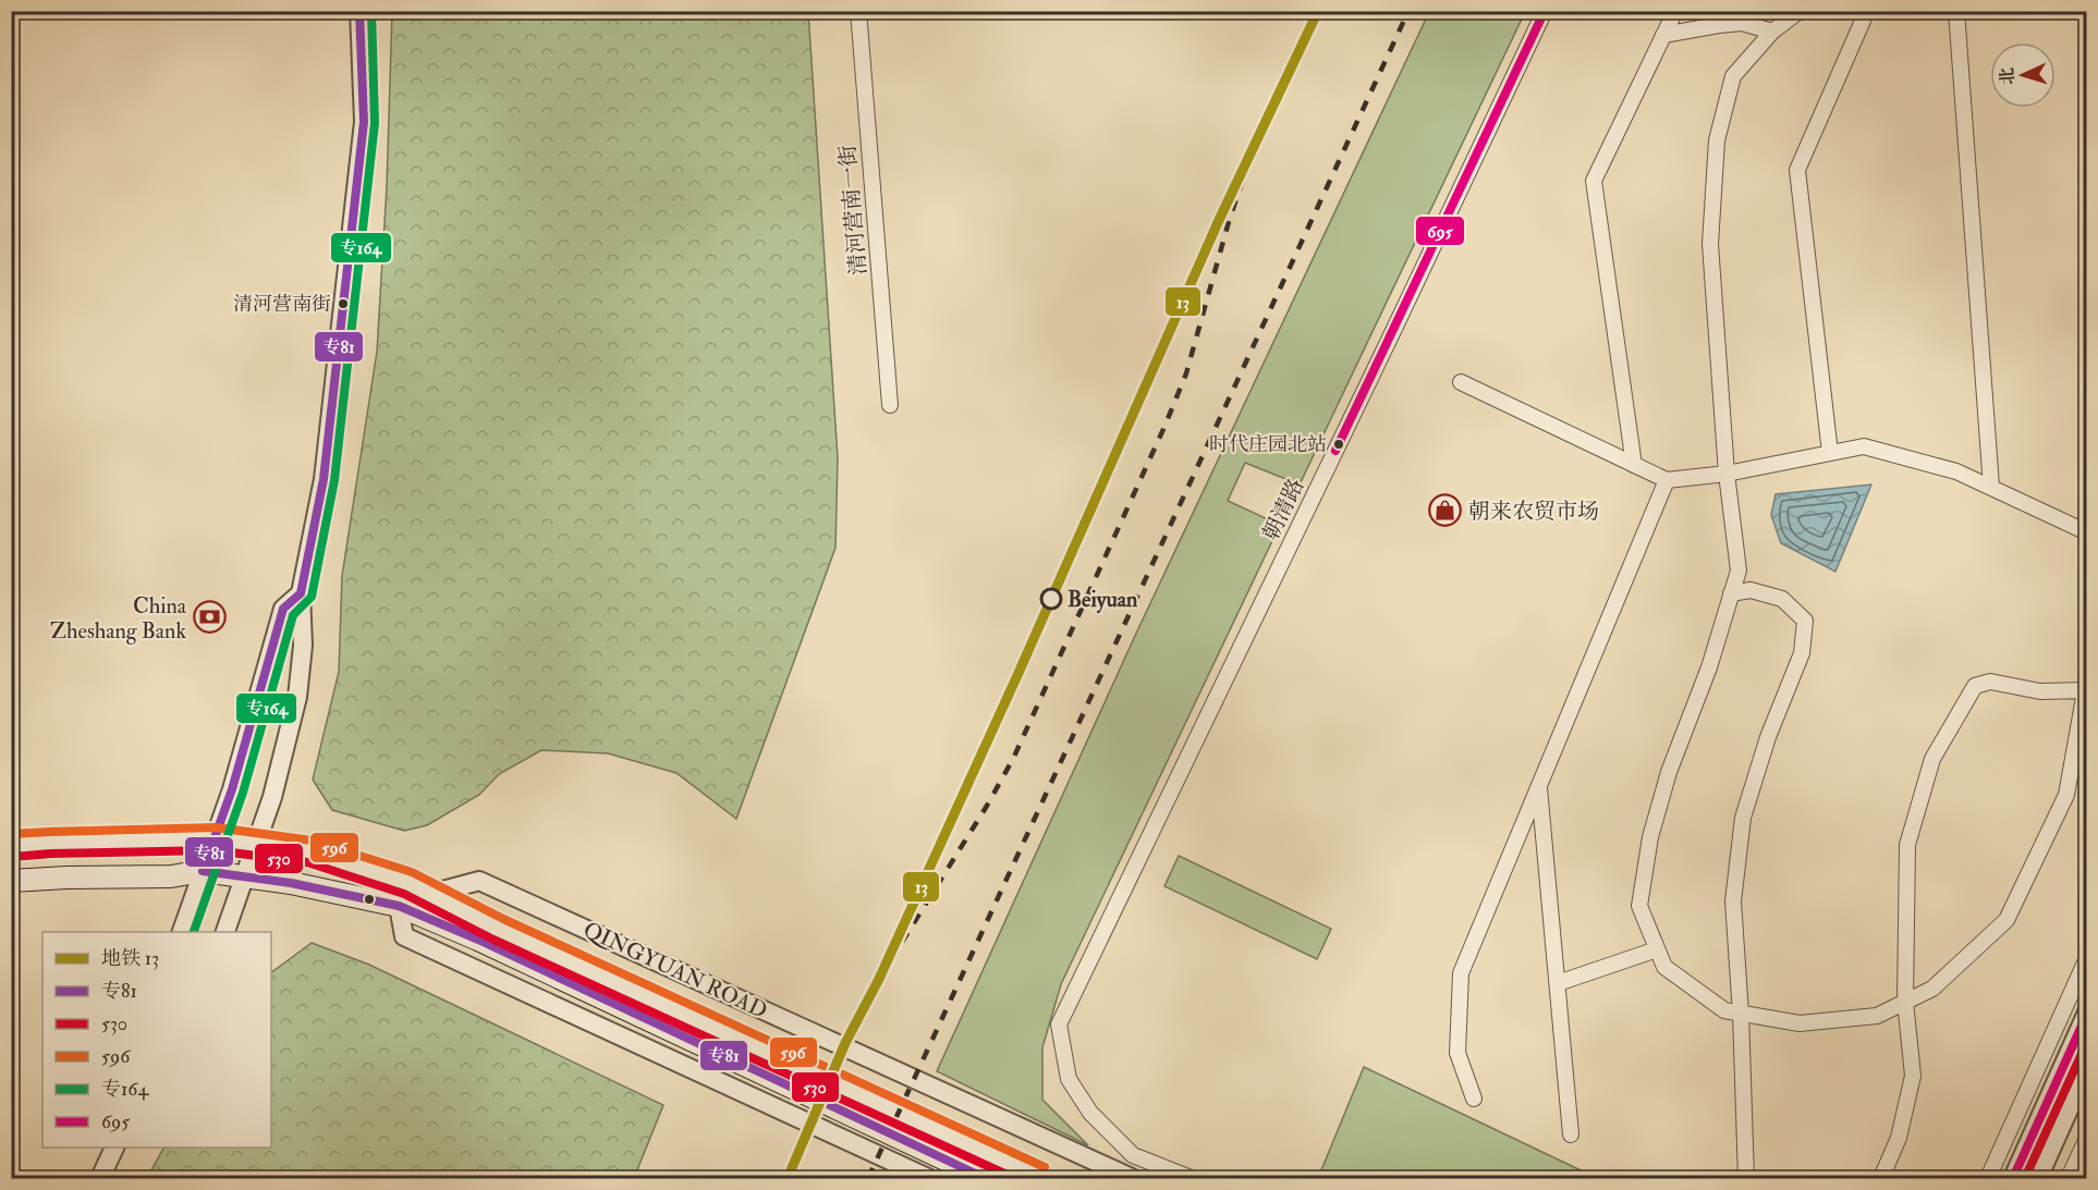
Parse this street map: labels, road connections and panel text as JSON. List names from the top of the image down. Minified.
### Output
{"streets":{"main road":["QINGYUAN ROAD"],"street":["清河营南一街","朝清路"]},"places":{"other":["清河营南街","时代庄园北站","Beiyuan"],"shop":["朝来农贸市场"],"bank":["China Zheshang Bank"]},"lines":["metro line 13","transit line 专81","transit line 专164","transit line 695","transit line 596","transit line 530"],"legend":["地铁 13","专81","530","596","专164","695"],"north":"left"}
